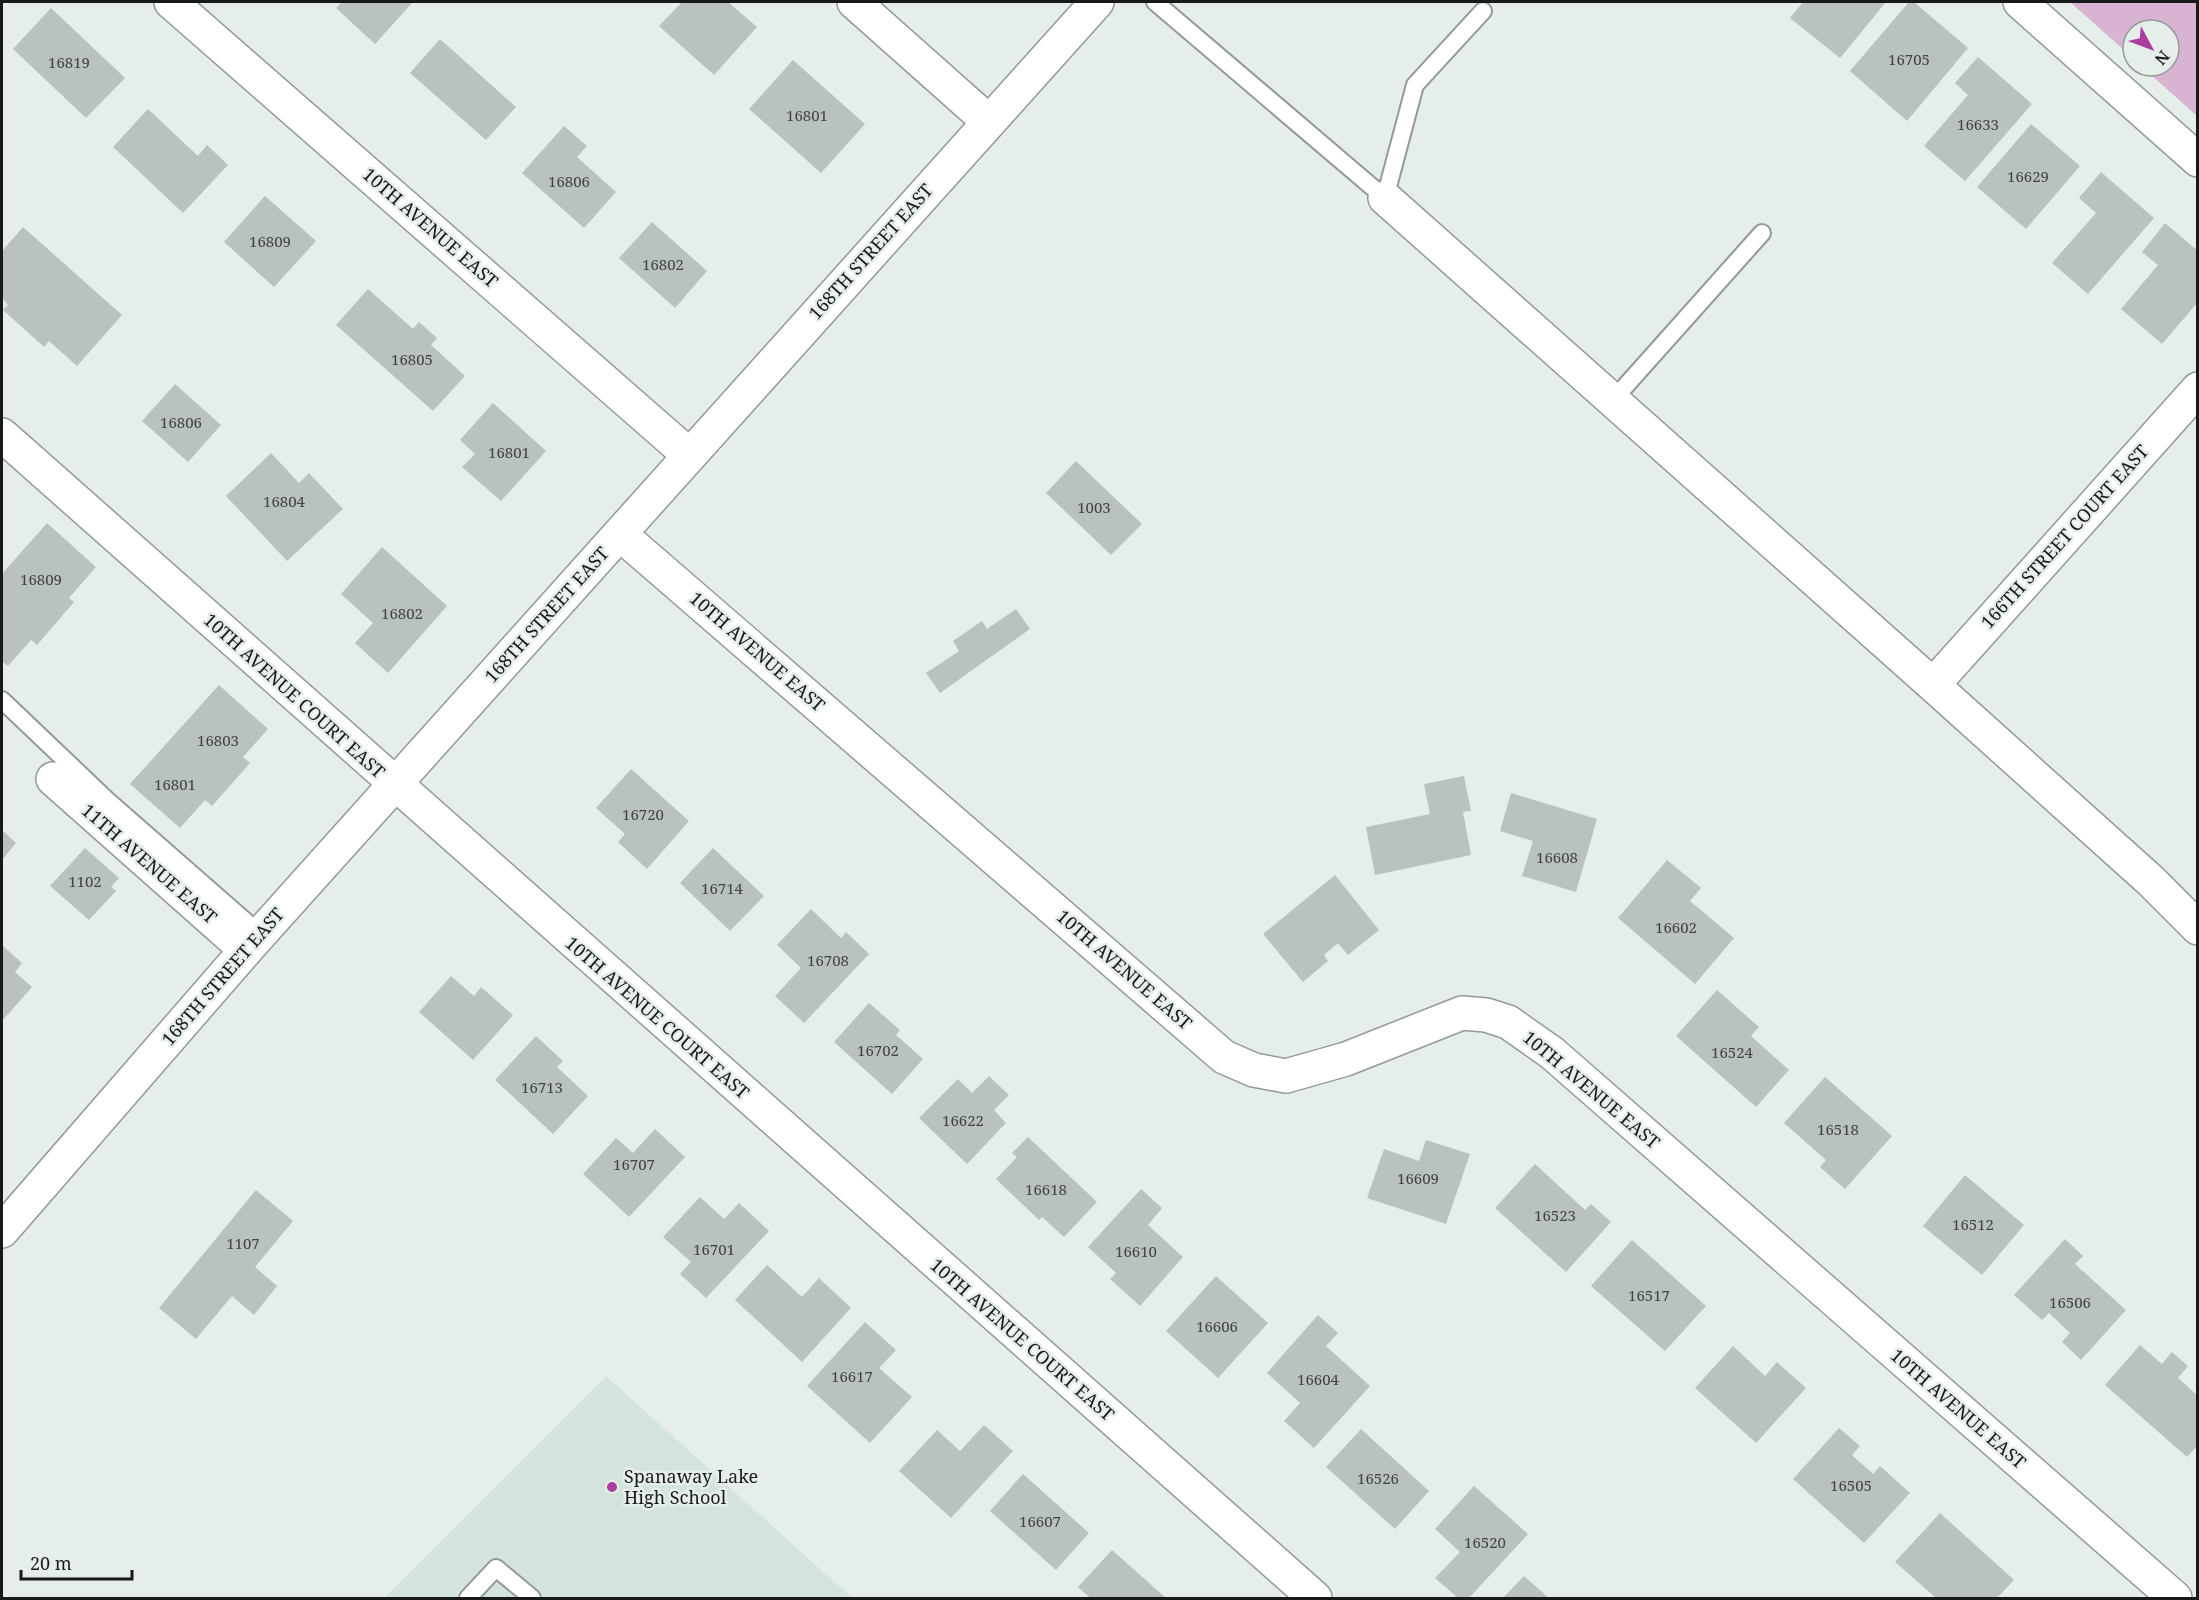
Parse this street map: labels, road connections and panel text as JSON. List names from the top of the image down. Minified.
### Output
{"streets":{"street":["10TH AVENUE EAST","168TH STREET EAST","166TH STREET COURT EAST","10TH AVENUE COURT EAST","11TH AVENUE EAST"]},"crossings":[["10TH AVENUE EAST","168TH STREET EAST"],["168TH STREET EAST","10TH AVENUE COURT EAST"],["168TH STREET EAST","11TH AVENUE EAST"]],"places":["Spanaway Lake High School"],"house_numbers":["16705","16819","16801","16633","16629","16806","16809","16802","16805","16806","16801","16804","1003","16809","16802","16803","16801","16720","16608","1102","16714","16602","16708","16702","16524","16713","16622","16518","16707","16609","16618","16523","16512","1107","16701","16610","16517","16506","16606","16617","16604","16526","16505","16607","16520"],"scale_bar":"20 m","north":"bottom right"}
